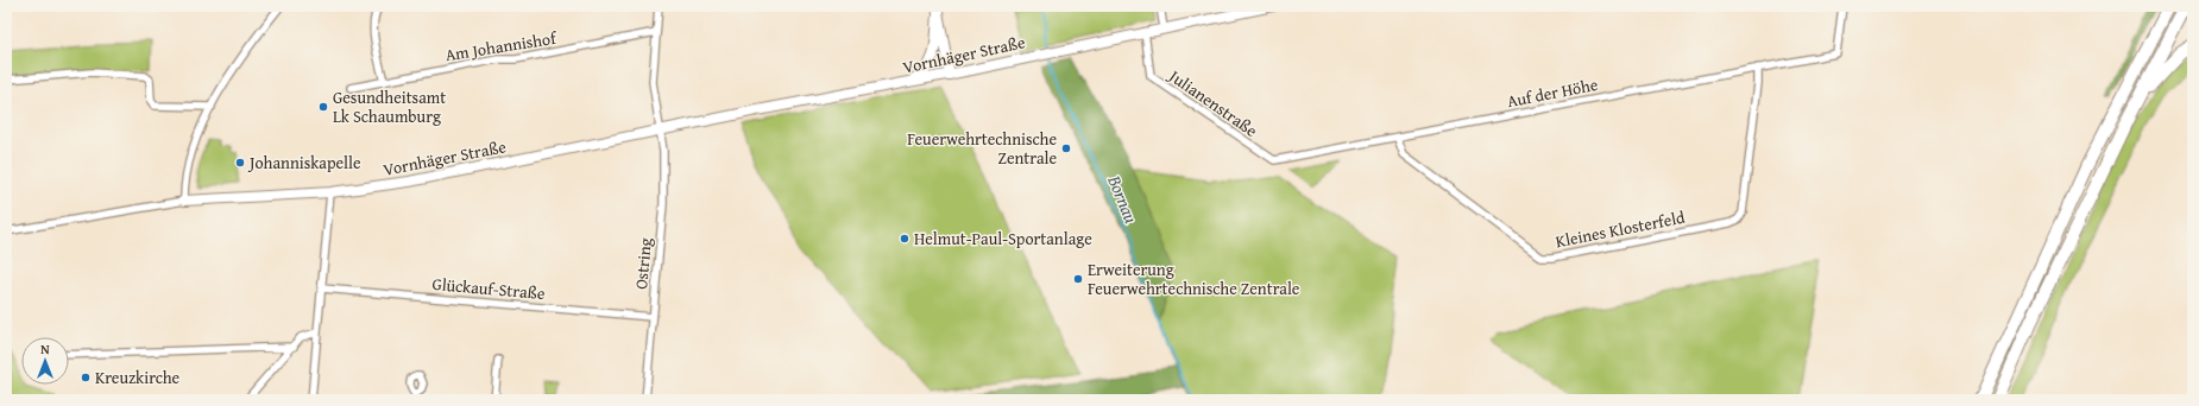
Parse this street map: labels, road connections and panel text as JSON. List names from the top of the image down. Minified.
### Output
{"streets":{"main road":["Vornhäger Straße"],"street":["Am Johannishof","Auf der Höhe","Julianenstraße","Kleines Klosterfeld","Ostring","Glückauf-Straße"]},"crossings":[["Vornhäger Straße","Julianenstraße"],["Vornhäger Straße","Ostring"],["Auf der Höhe","Julianenstraße"],["Auf der Höhe","Kleines Klosterfeld"],["Ostring","Glückauf-Straße"]],"water":["Bornau"],"places":["Gesundheitsamt Lk Schaumburg","Feuerwehrtechnische Zentrale","Johanniskapelle","Helmut-Paul-Sportanlage","Erweiterung Feuerwehrtechnische Zentrale","Kreuzkirche"],"north":"top"}
